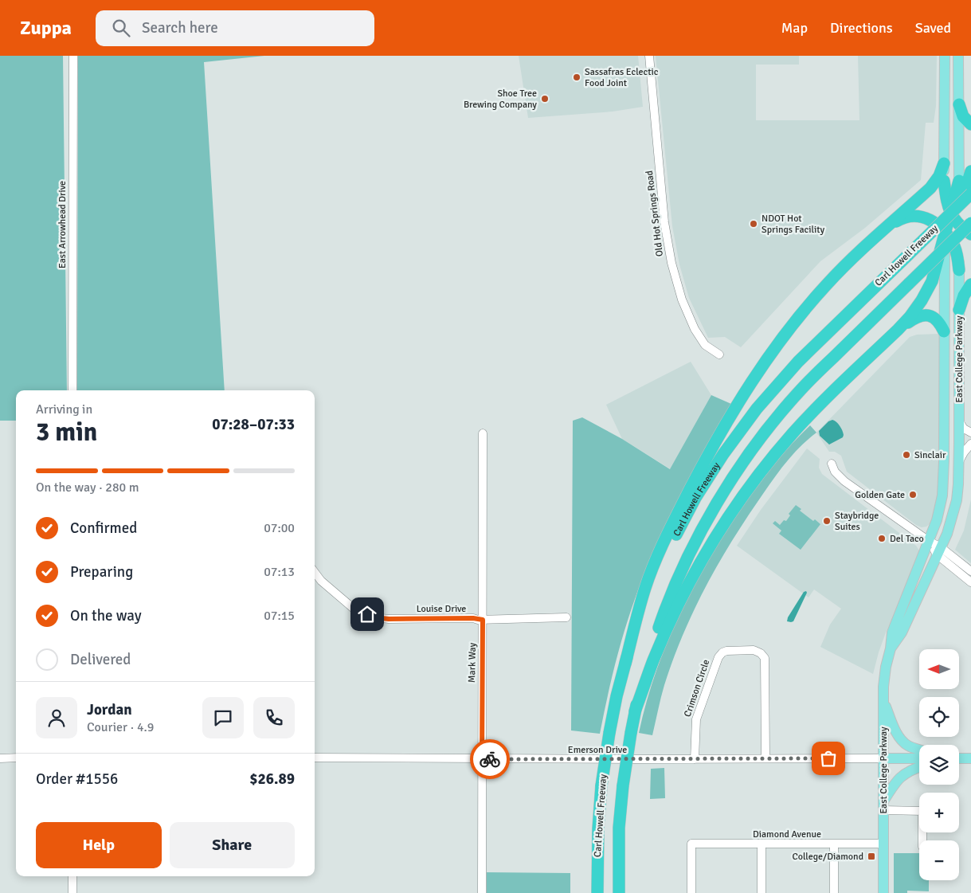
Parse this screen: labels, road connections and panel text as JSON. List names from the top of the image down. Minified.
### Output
{"streets":{"highway":["Carl Howell Freeway"],"main road":["East College Parkway"],"street":["Old Hot Springs Road","East Arrowhead Drive","Louise Drive","Mark Way","Crimson Circle","Emerson Drive","Diamond Avenue"]},"crossings":[["East College Parkway","Emerson Drive"],["East College Parkway","Diamond Avenue"],["Louise Drive","Mark Way"],["Mark Way","Emerson Drive"],["Crimson Circle","Emerson Drive"]],"places":{"other":["Sassafras Eclectic Food Joint","Shoe Tree Brewing Company","NDOT Hot Springs Facility","Sinclair","Golden Gate","Staybridge Suites","Del Taco"],"transit":["College/Diamond"]},"north":"left","page":{"header":"Zuppa","search":"Search here","nav":["Map","Directions","Saved"],"heading":["3 min","Arriving in","07:28–07:33"],"panel":["Jordan","Courier · 4.9","Order #1556","$26.89"],"bar":"On the way · 280 m","list":[["Confirmed","07:00"],["Preparing","07:13"],["On the way","07:15"],"Delivered"],"map_buttons":["+","−"],"buttons":["Help","Share"]}}
